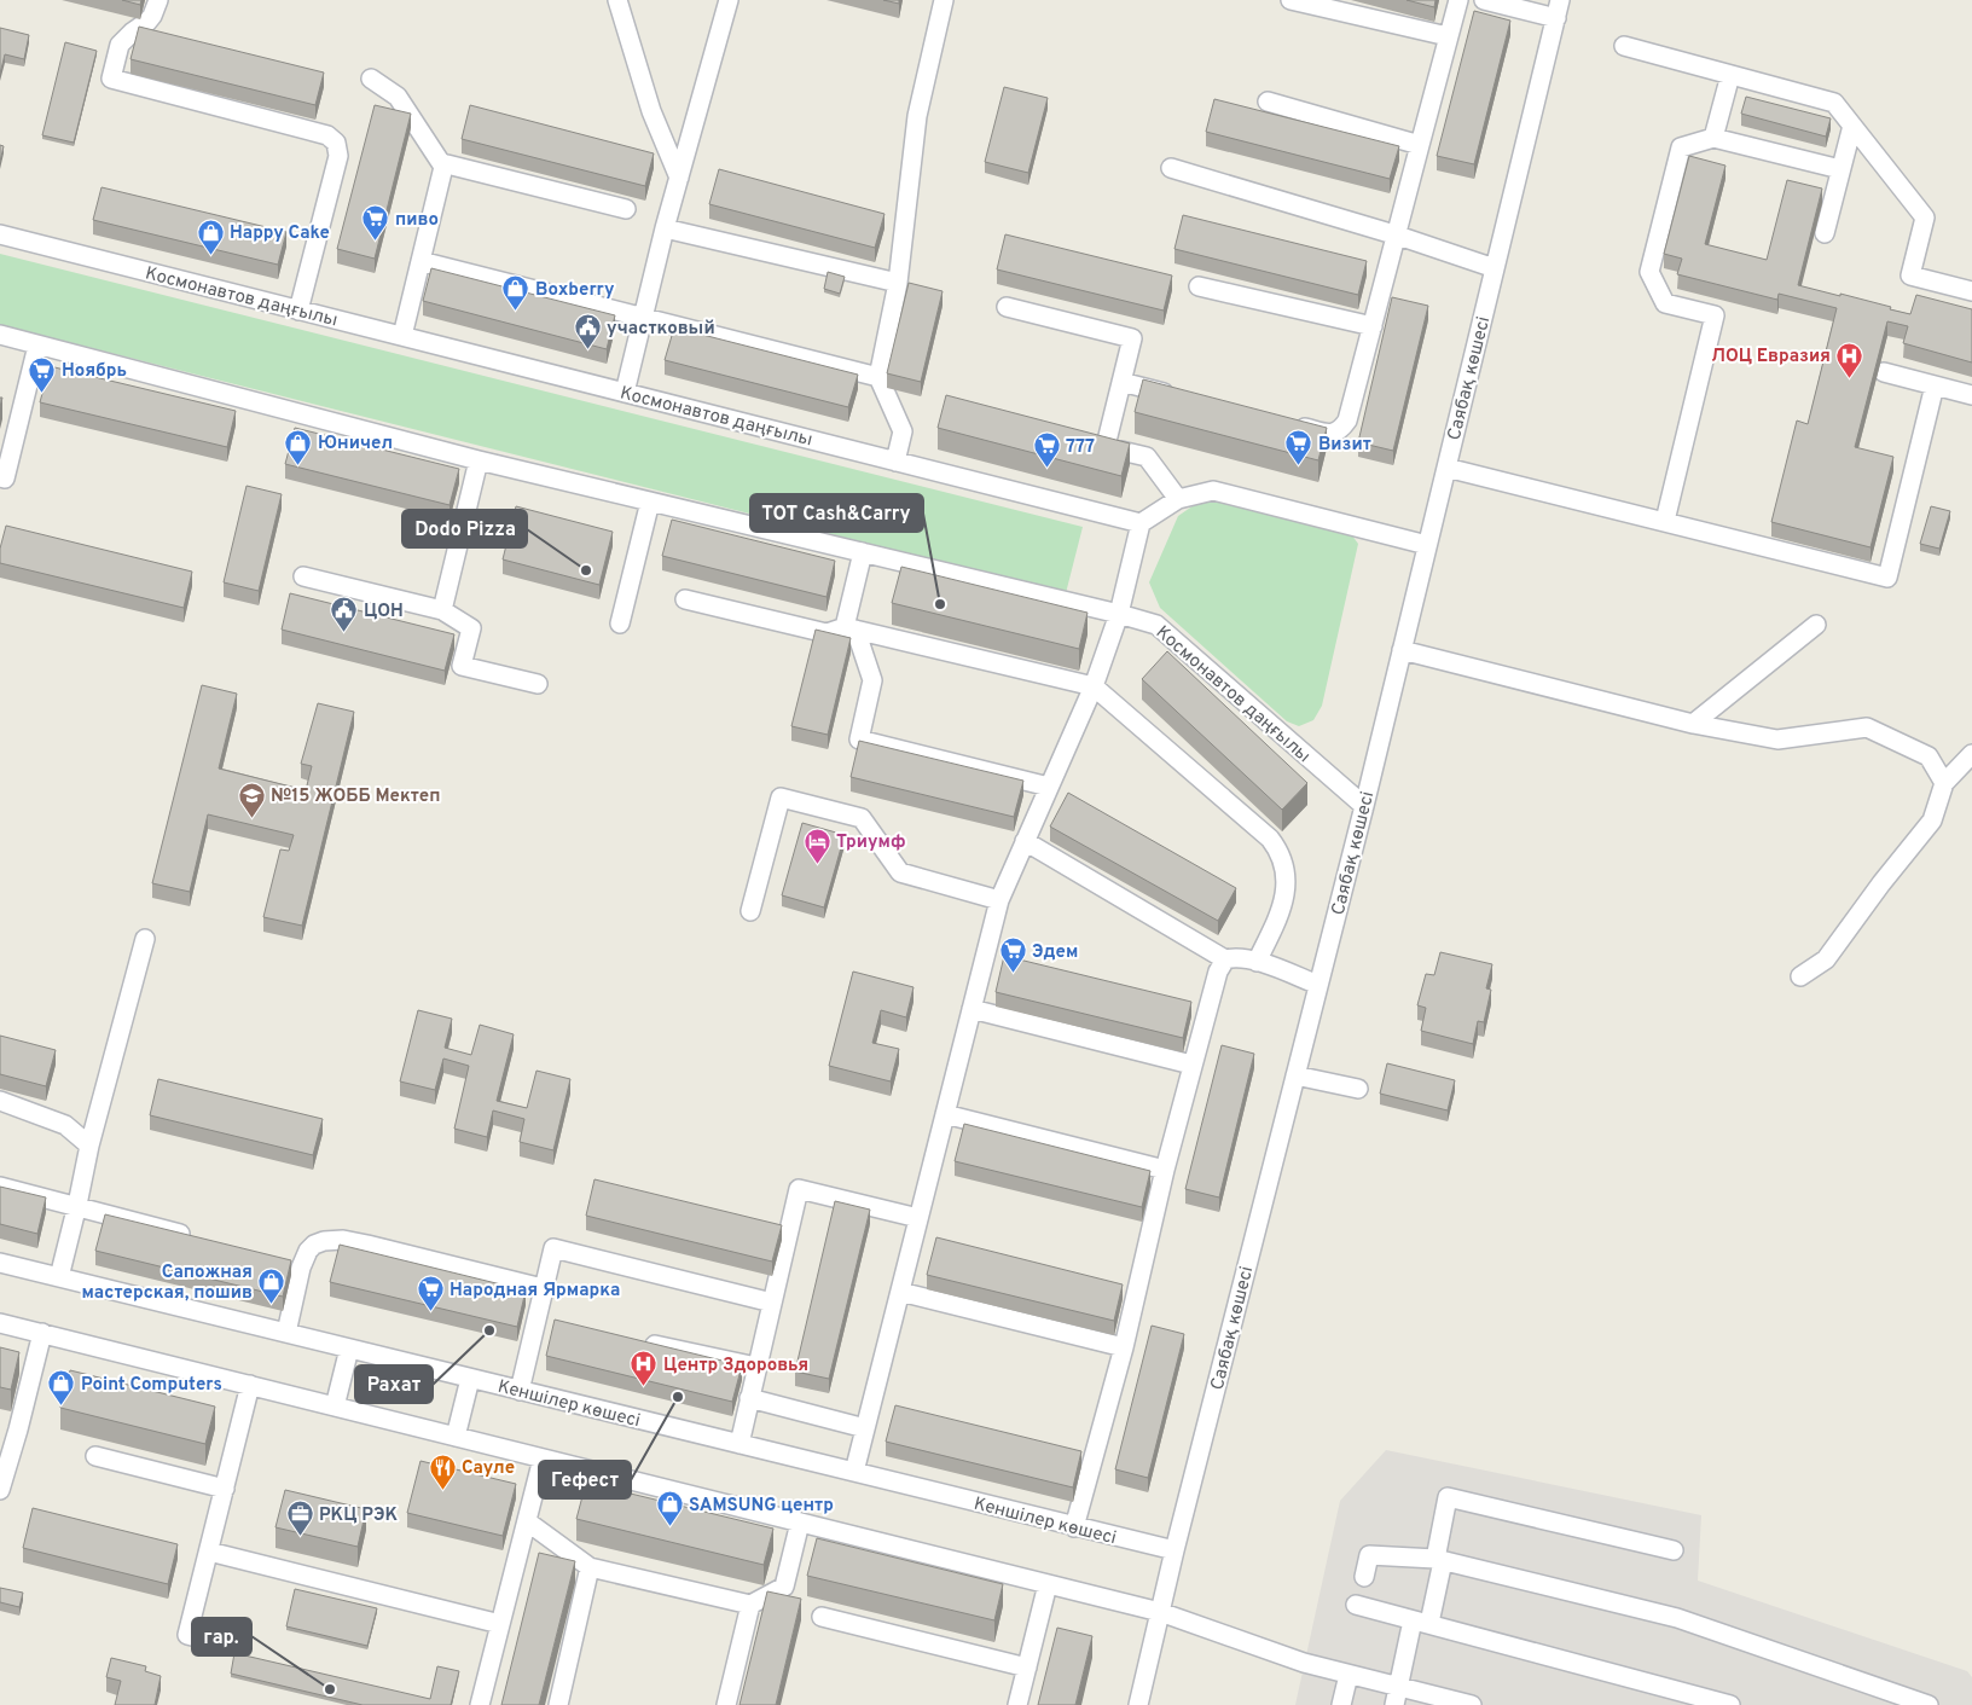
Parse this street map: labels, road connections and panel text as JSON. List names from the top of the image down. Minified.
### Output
{"streets":{"street":["Космонавтов даңғылы","Саябақ көшесі","Кеншілер көшесі"]},"crossings":[["Космонавтов даңғылы","Саябақ көшесі"],["Саябақ көшесі","Кеншілер көшесі"]],"places":{"supermarket":["пиво","Ноябрь","Визит","777","Эдем","Народная Ярмарка"],"shop":["Happy Cake","Boxberry","Юничел","Сапожная мастерская, пошив","Point Computers","SAMSUNG центр"],"public building":["участковый","ЦОН"],"hospital":["ЛОЦ Евразия","Центр Здоровья"],"other":["Dodo Pizza","TOT Cash&Carry","Рахат","Гефест","гар."],"school or university":["№15 ЖОББ Мектеп"],"hotel":["Триумф"],"restaurant":["Сауле"],"office":["РКЦ РЭК"]}}
